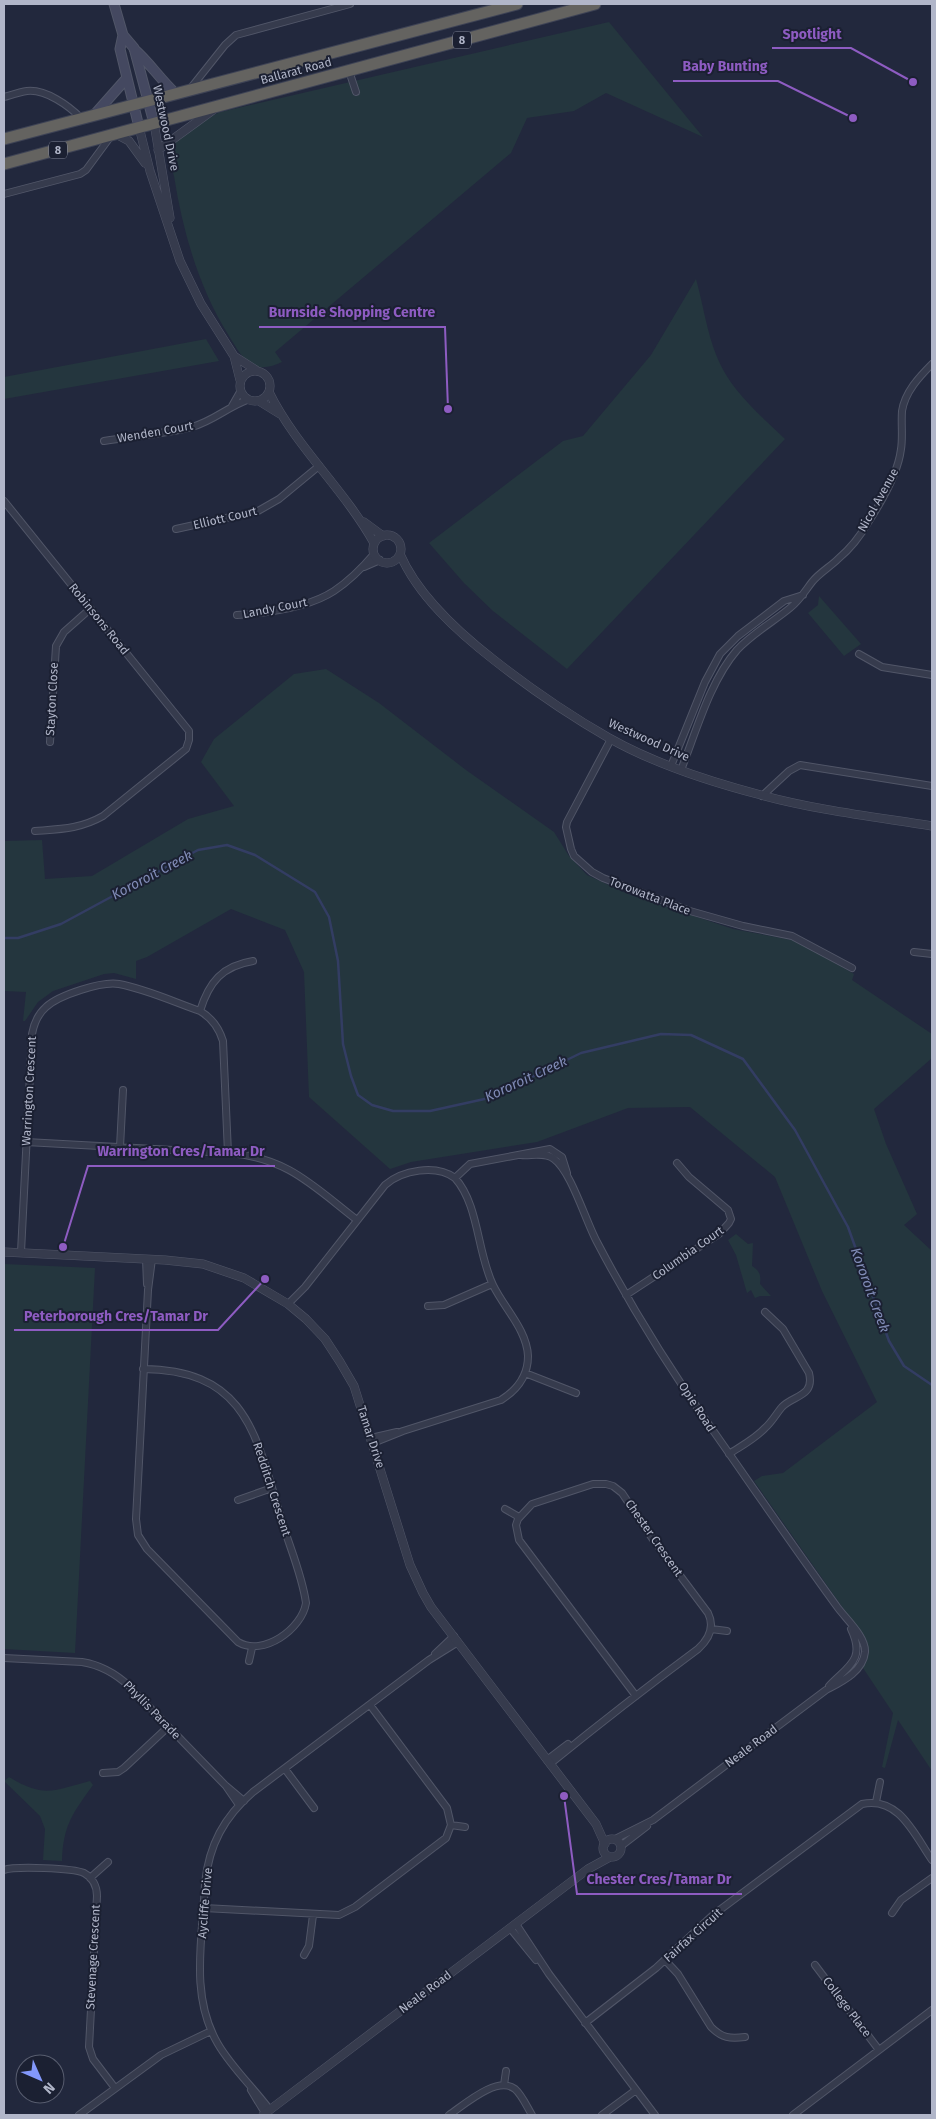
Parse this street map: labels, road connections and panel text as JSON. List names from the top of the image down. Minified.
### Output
{"streets":{"highway":["8","Ballarat Road"],"main road":["Westwood Drive"],"street":["Wenden Court","Nicol Avenue","Elliott Court","Landy Court","Robinsons Road","Stayton Close","Torowatta Place","Warrington Crescent","Columbia Court","Opie Road","Tamar Drive","Redditch Crescent","Chester Crescent","Phyllis Parade","Neale Road","Aycliffe Drive","Fairfax Circuit","Stevenage Crescent","College Place"]},"crossings":[["Ballarat Road","Westwood Drive"],["Westwood Drive","Wenden Court"],["Westwood Drive","Nicol Avenue"],["Westwood Drive","Landy Court"],["Westwood Drive","Torowatta Place"],["Robinsons Road","Stayton Close"],["Warrington Crescent","Tamar Drive"],["Columbia Court","Opie Road"],["Opie Road","Neale Road"],["Tamar Drive","Neale Road"],["Tamar Drive","Aycliffe Drive"],["Phyllis Parade","Aycliffe Drive"],["Neale Road","Aycliffe Drive"]],"water":["Kororoit Creek"],"places":["Spotlight","Baby Bunting","Burnside Shopping Centre","Warrington Cres/Tamar Dr","Peterborough Cres/Tamar Dr","Chester Cres/Tamar Dr"],"north":"bottom right"}
